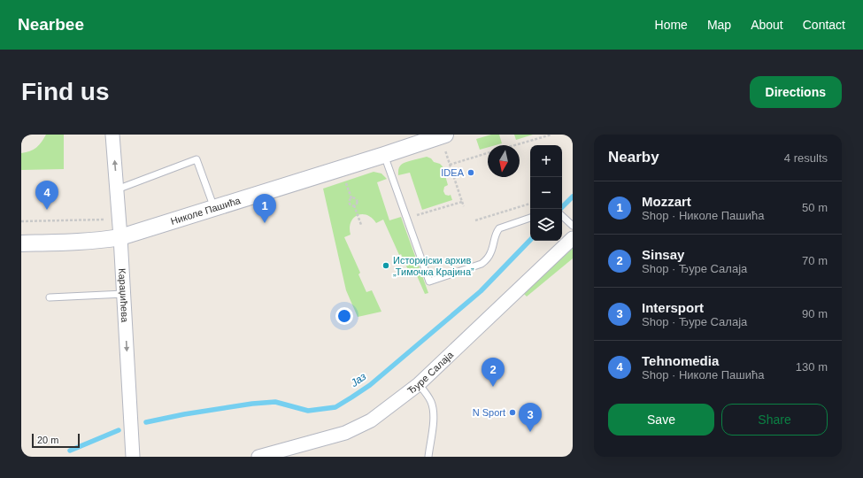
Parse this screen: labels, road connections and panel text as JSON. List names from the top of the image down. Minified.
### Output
{"streets":{"street":["Николе Пашића","Караџићева","Ђуре Салаја"]},"crossings":[["Николе Пашића","Караџићева"]],"water":["Јаз"],"places":["IDEA","Историјски архив „Тимочка Крајина”","N Sport"],"scale_bar":"20 m","north":"bottom","page":{"header":"Nearbee","nav":["Home","Map","About","Contact"],"buttons":["Directions",["Save","Share"]],"title":"Find us","heading":["Nearby","4 results"],"map_buttons":["+","−"],"pins":["4","1","2","3"],"list":[{"mark":"1","name":"Mozzart","note":"Shop · Николе Пашића","value":"50 m"},{"mark":"2","name":"Sinsay","note":"Shop · Ђуре Салаја","value":"70 m"},{"mark":"3","name":"Intersport","note":"Shop · Ђуре Салаја","value":"90 m"},{"mark":"4","name":"Tehnomedia","note":"Shop · Николе Пашића","value":"130 m"}],"scale":"20 m"}}
